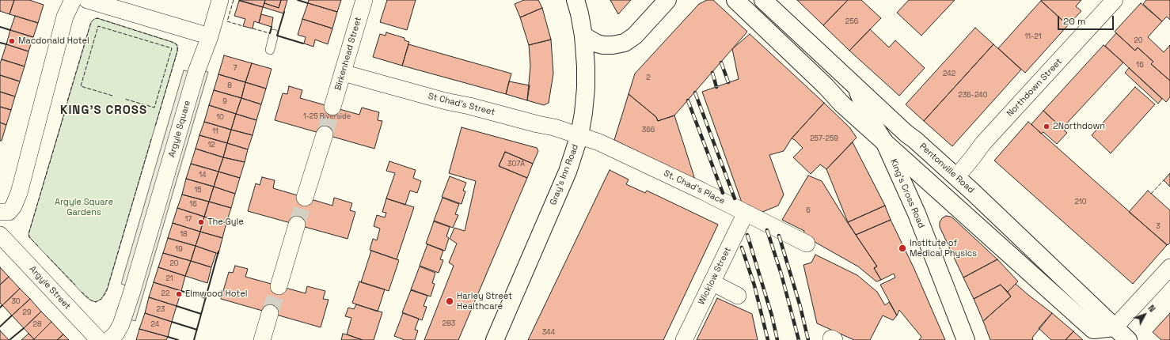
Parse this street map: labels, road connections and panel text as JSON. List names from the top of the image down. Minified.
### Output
{"streets":{"main road":["Pentonville Road","Gray's Inn Road","King's Cross Road"],"street":["Birkenhead Street","Northdown Street","St Chad's Street","Argyle Square","St. Chad's Place","Wicklow Street","Argyle Street"]},"crossings":[["Birkenhead Street","St Chad's Street"],["Northdown Street","Pentonville Road"],["St Chad's Street","Gray's Inn Road"],["St Chad's Street","St. Chad's Place"],["Pentonville Road","King's Cross Road"],["Gray's Inn Road","St. Chad's Place"],["St. Chad's Place","Wicklow Street"]],"districts":["KING'S CROSS"],"parks":["Argyle Square Gardens"],"places":["Macdonald Hotel","2Northdown","The Gyle","Institute of Medical Physics","Elmwood Hotel","Harley Street Healthcare"],"house_numbers":["256","11-21","20","16","7","242","2","8","236-240","9","1-25 Riverside","10","366","11","257-259","12","307A","14","15","210","16","6","17","3","18","19","20","21","22","30","23","29","283","28","24","344"],"scale_bar":"20 m","north":"top right"}
